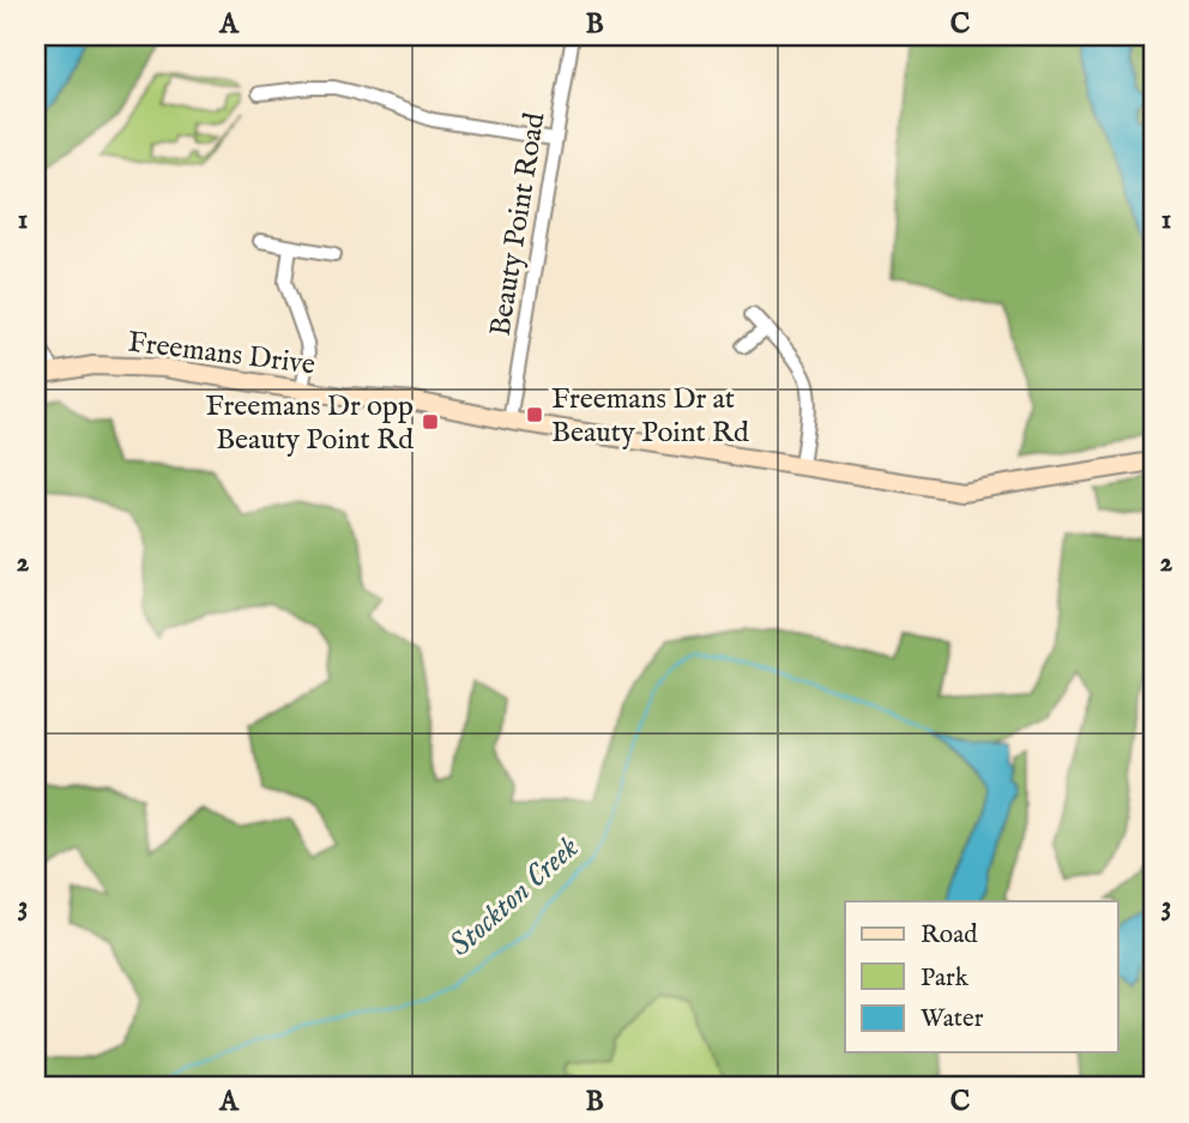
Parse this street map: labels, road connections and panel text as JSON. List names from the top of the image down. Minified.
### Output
{"streets":{"main road":["Freemans Drive"],"street":["Beauty Point Road"]},"crossings":[["Beauty Point Road","Freemans Drive"]],"water":["Stockton Creek"],"places":{"transit":["Freemans Dr at Beauty Point Rd","Freemans Dr opp Beauty Point Rd"]},"legend":["Road","Park","Water"],"grid":{"columns":["A","B","C"],"rows":["1","2","3"]}}
